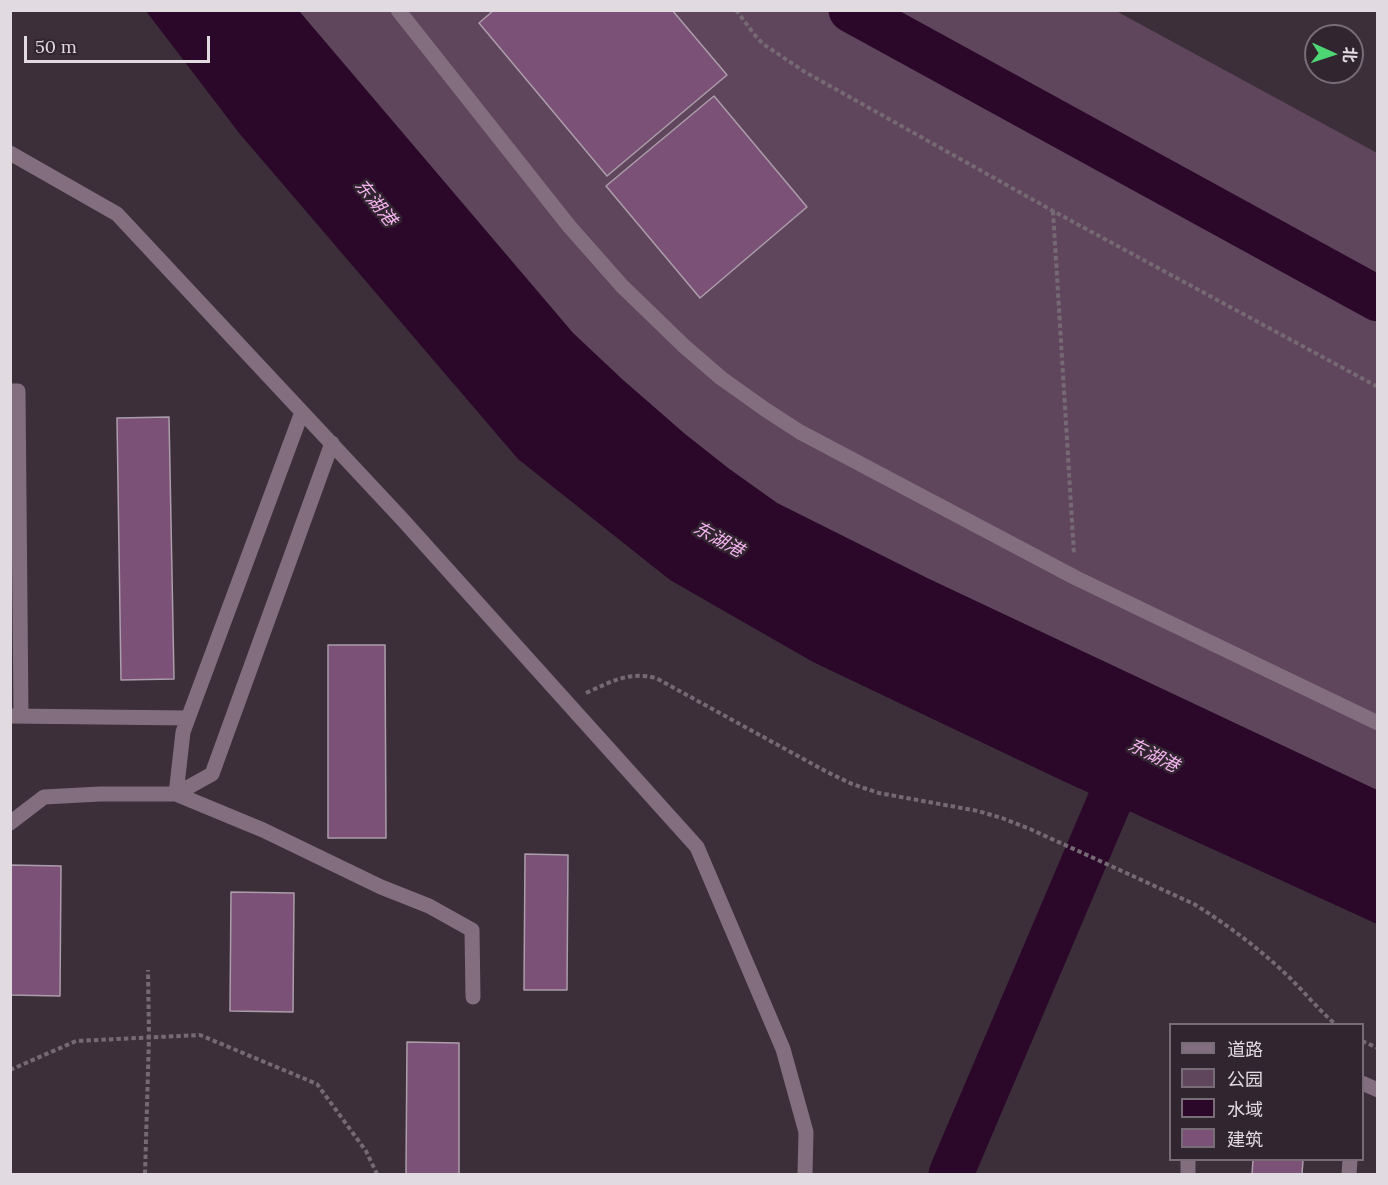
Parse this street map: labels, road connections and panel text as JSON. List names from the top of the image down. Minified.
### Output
{"water":["东湖港"],"legend":["道路","公园","水域","建筑"],"scale_bar":"50 m","north":"right"}
